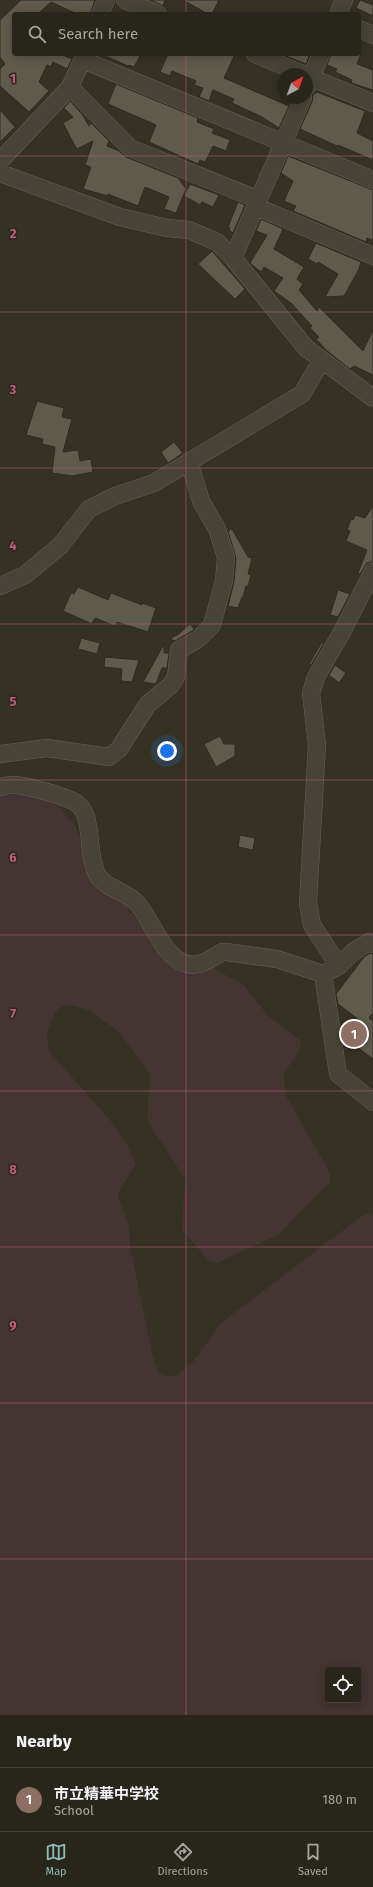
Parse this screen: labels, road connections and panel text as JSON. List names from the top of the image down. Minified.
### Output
{"north":"top right","page":{"search":"Search here","pins":"1","heading":"Nearby","list":[{"mark":"1","name":"市立精華中学校","note":"School","value":"180 m"}],"nav":["Map","Directions","Saved"]},"grid":{"rows":["1","2","3","4","5","6","7","8","9"]}}
